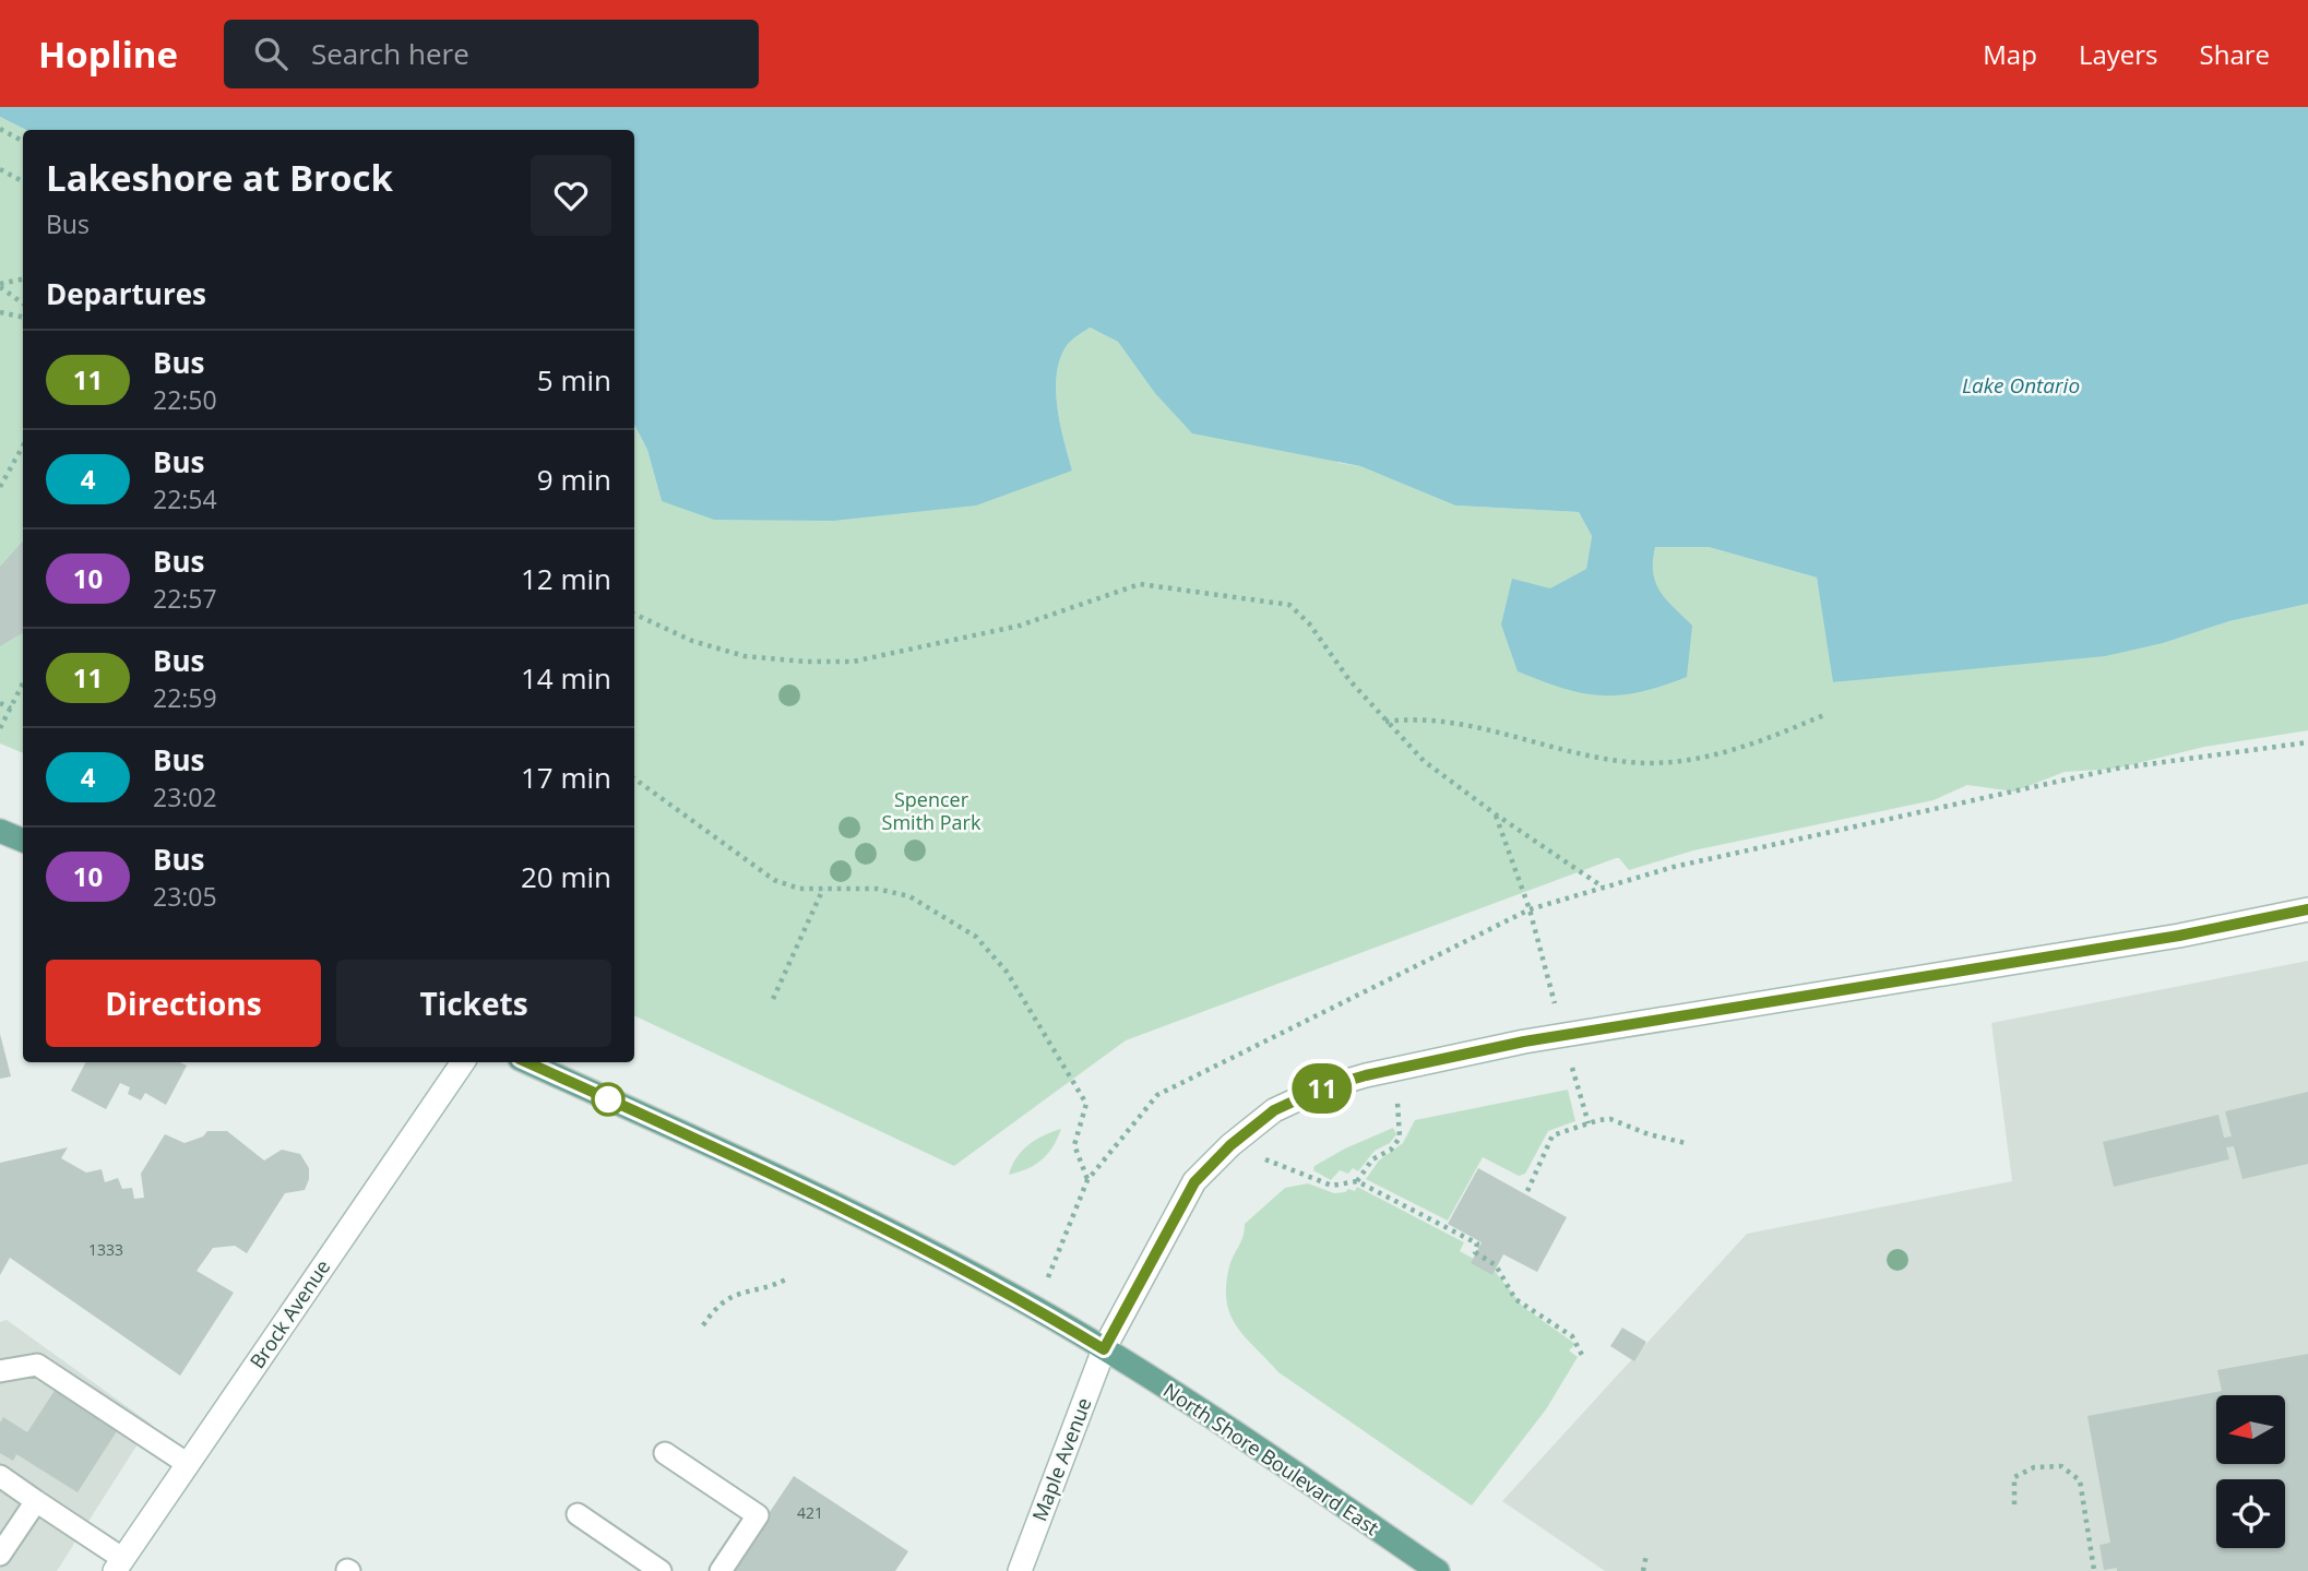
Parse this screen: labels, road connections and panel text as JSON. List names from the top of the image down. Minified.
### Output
{"streets":{"main road":["Brock Avenue","Maple Avenue","North Shore Boulevard East"]},"crossings":[["Maple Avenue","North Shore Boulevard East"]],"water":["Lake Ontario"],"parks":["Spencer Smith Park"],"lines":["bus line 11"],"house_numbers":["1333","421"],"north":"left","page":{"header":"Hopline","search":"Search here","nav":["Map","Layers","Share"],"on_map":"11","heading":[["Lakeshore at Brock","Bus"],"Departures"],"list":[{"mark":"11","name":"Bus","note":"22:50","value":"5 min"},{"mark":"4","name":"Bus","note":"22:54","value":"9 min"},{"mark":"10","name":"Bus","note":"22:57","value":"12 min"},{"mark":"11","name":"Bus","note":"22:59","value":"14 min"},{"mark":"4","name":"Bus","note":"23:02","value":"17 min"},{"mark":"10","name":"Bus","note":"23:05","value":"20 min"}],"buttons":["Directions","Tickets"]}}
